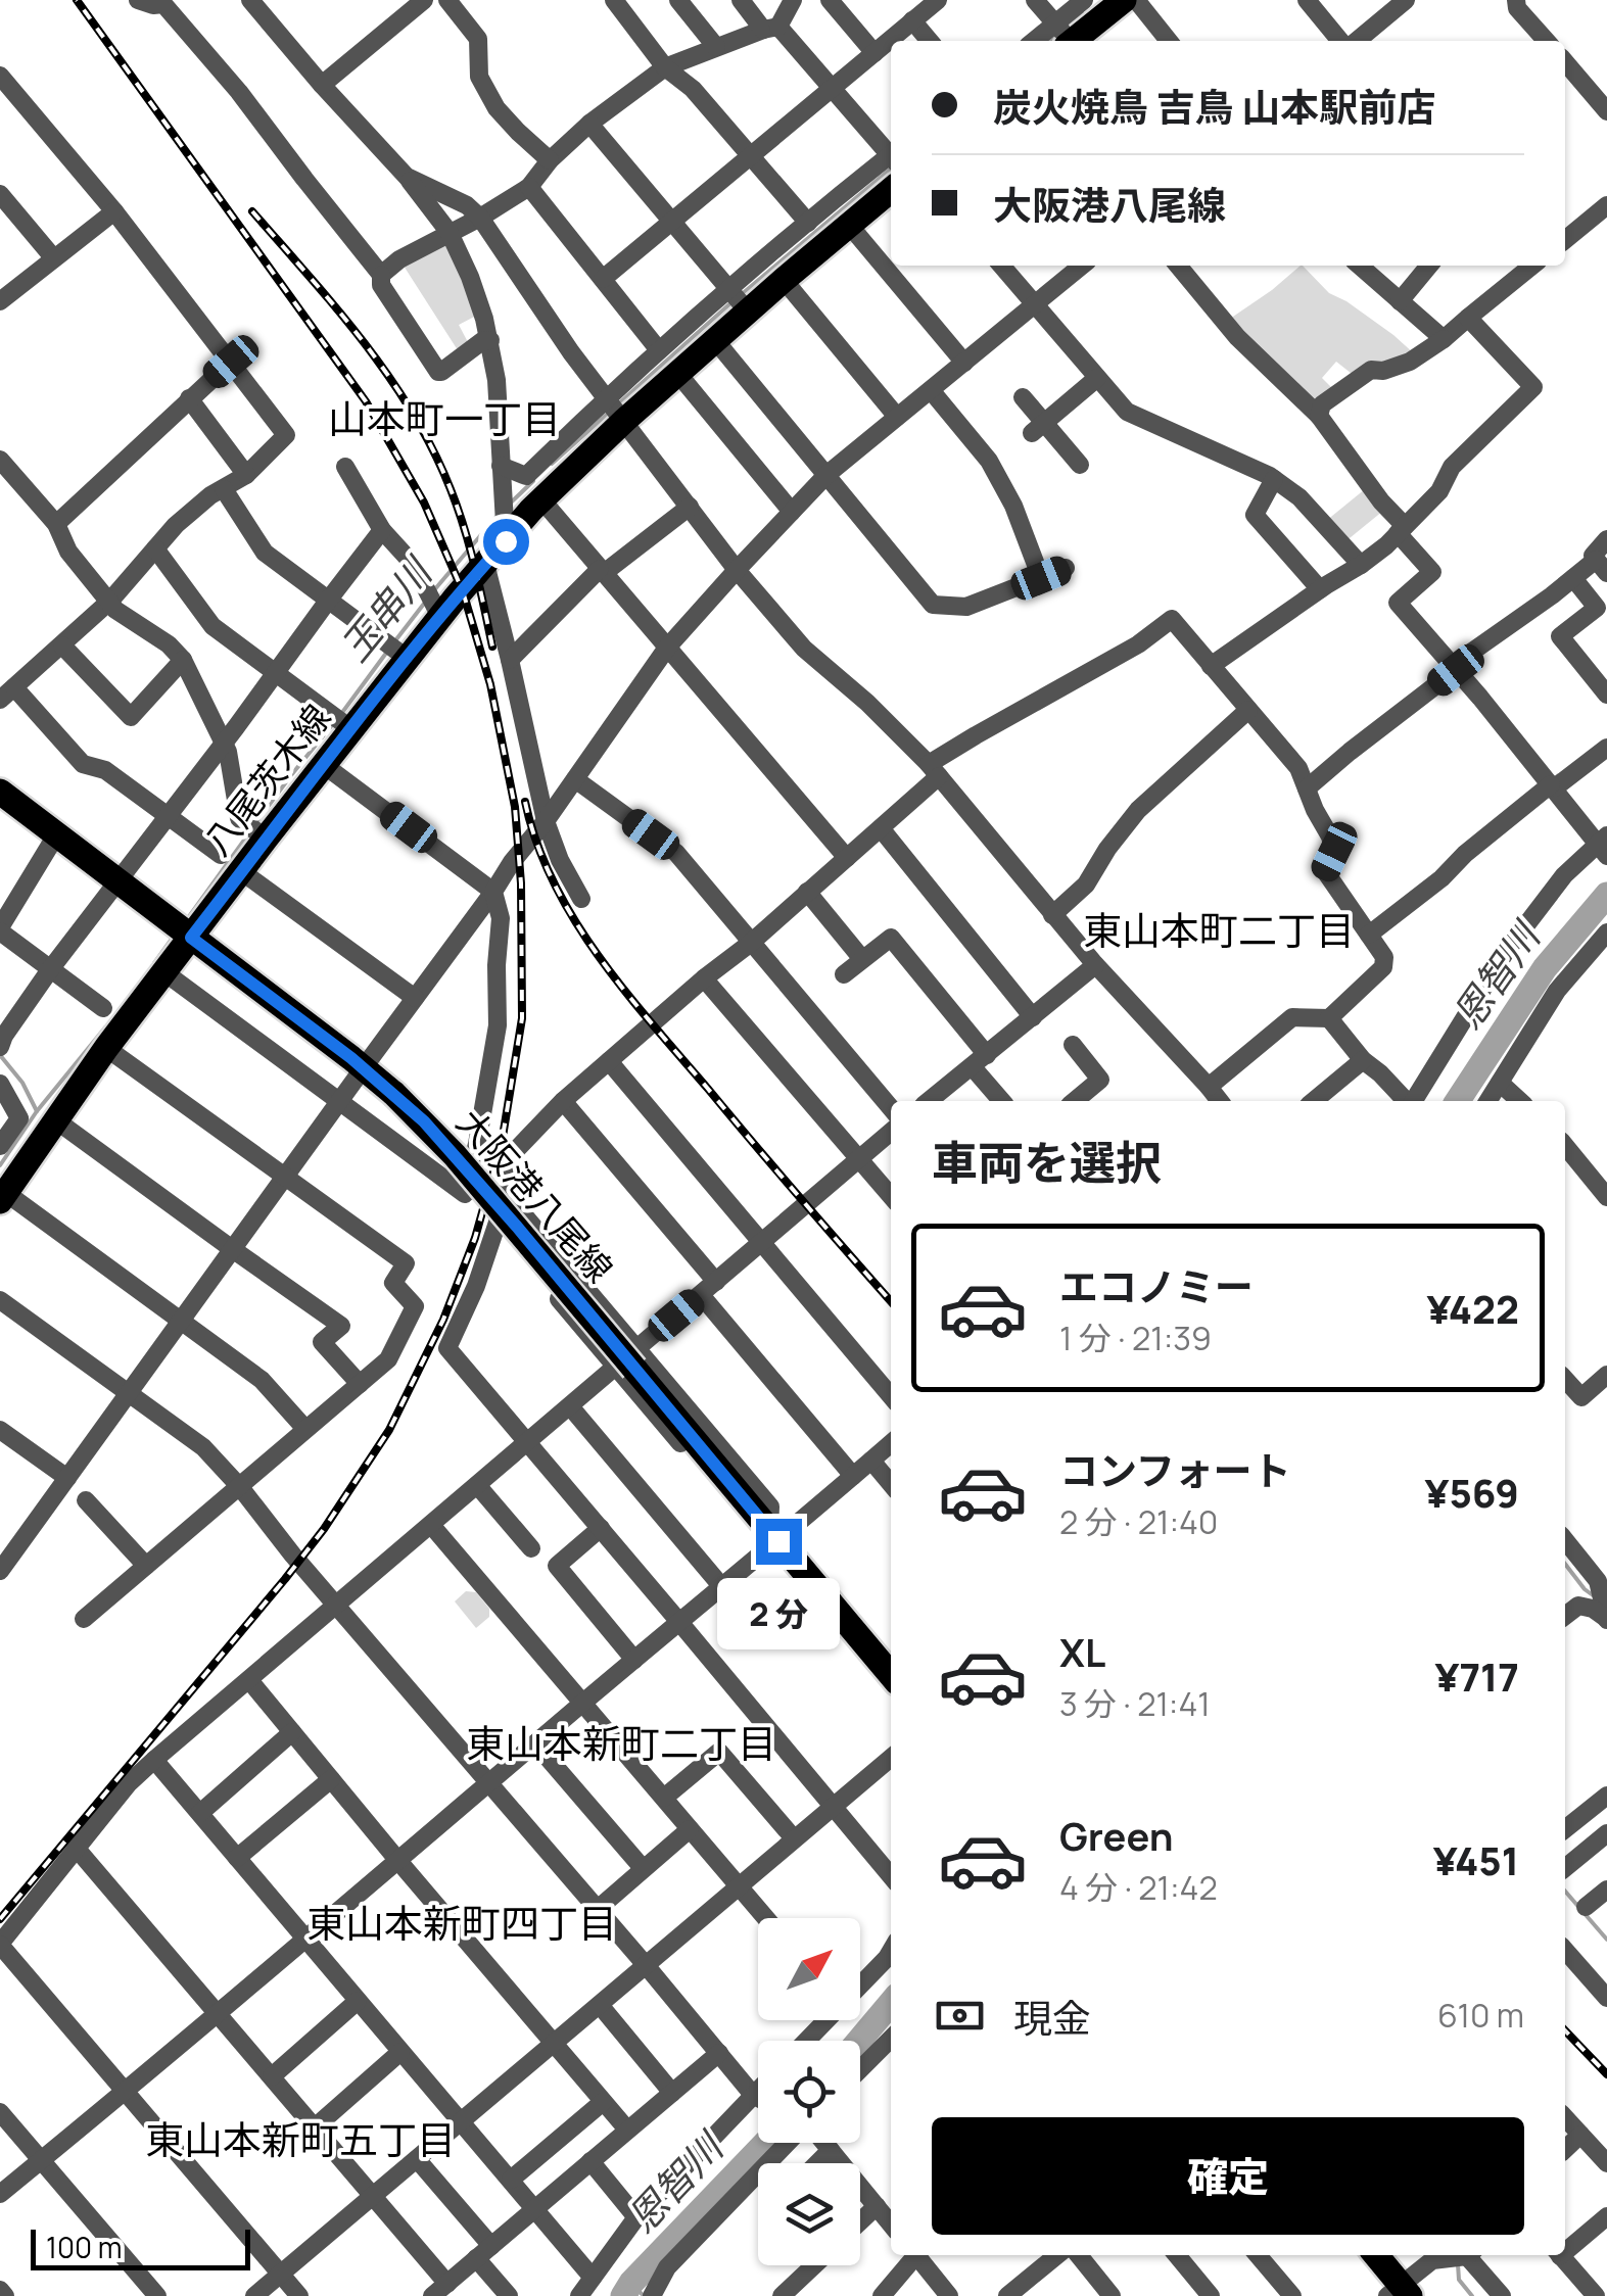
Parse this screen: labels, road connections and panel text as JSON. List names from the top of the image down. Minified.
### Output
{"streets":{"main road":["八尾茨木線","大阪港八尾線"]},"crossings":[["八尾茨木線","大阪港八尾線"]],"districts":["山本町一丁目","東山本町二丁目","東山本新町二丁目","東山本新町四丁目","東山本新町五丁目"],"water":["玉串川","恩智川"],"scale_bar":"100 m","north":"top right","page":{"banner":["炭火焼鳥 吉鳥 山本駅前店","大阪港八尾線"],"heading":"車両を選択","list":[{"name":"エコノミー","note":"1 分 · 21:39","value":"¥422"},{"name":"コンフォート","note":"2 分 · 21:40","value":"¥569"},{"name":"XL","note":"3 分 · 21:41","value":"¥717"},{"name":"Green","note":"4 分 · 21:42","value":"¥451"}],"bubble":"2 分","pay":["現金","610 m"],"buttons":"確定","scale":"100 m"}}
